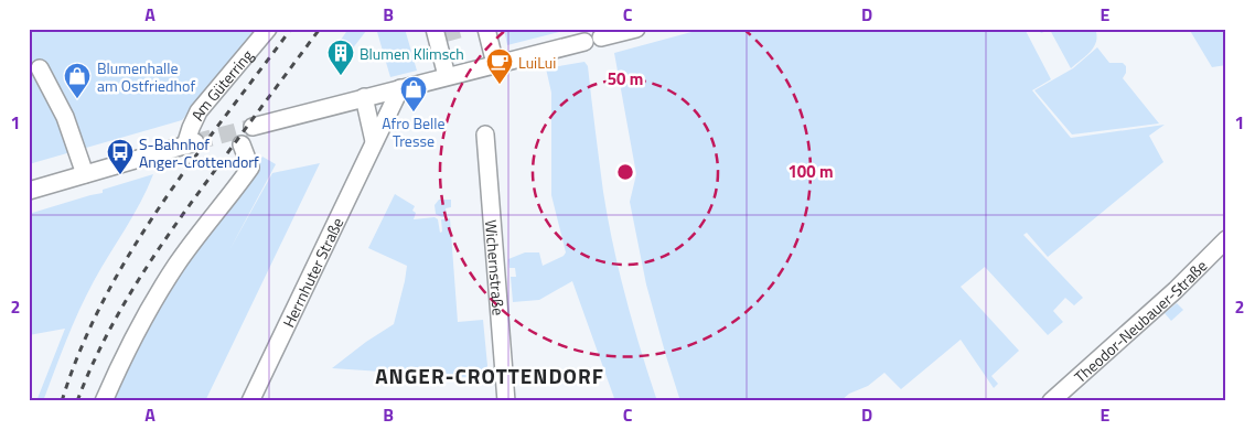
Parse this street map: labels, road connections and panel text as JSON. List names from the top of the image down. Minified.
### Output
{"streets":{"street":["Am Güterring","Wichernstraße","Herrnhuter Straße","Theodor-Neubauer-Straße"]},"districts":["ANGER-CROTTENDORF"],"places":{"building":["Blumen Klimsch"],"cafe":["LuiLui"],"shop":["Blumenhalle am Ostfriedhof","Afro Belle Tresse"],"bus stop":["S-Bahnhof Anger-Crottendorf"]},"grid":{"columns":["A","B","C","D","E"],"rows":["1","2"]},"rings":["50 m","100 m"]}
